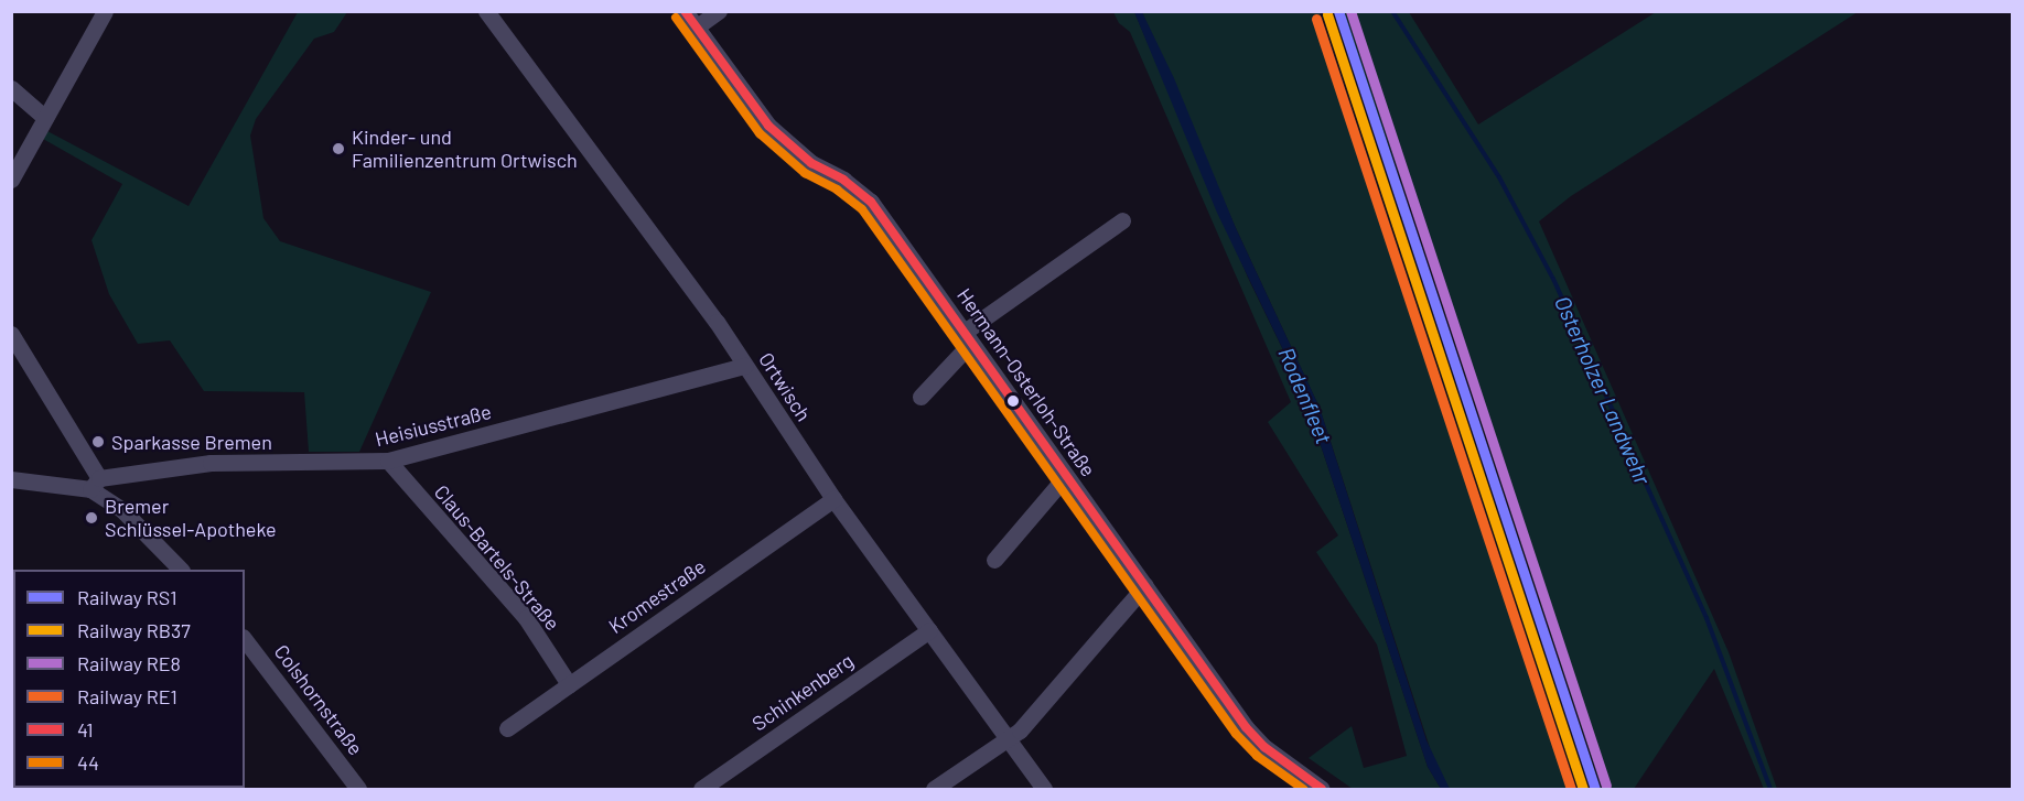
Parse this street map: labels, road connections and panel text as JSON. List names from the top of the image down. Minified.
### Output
{"streets":{"street":["Hermann-Osterloh-Straße","Ortwisch","Heisiusstraße","Claus-Bartels-Straße","Kromestraße","Schinkenberg","Colshornstraße"]},"crossings":[["Ortwisch","Heisiusstraße"],["Ortwisch","Kromestraße"],["Ortwisch","Schinkenberg"],["Heisiusstraße","Claus-Bartels-Straße"],["Claus-Bartels-Straße","Kromestraße"]],"water":["Osterholzer Landwehr","Rodenfleet"],"places":["Kinder- und Familienzentrum Ortwisch","Sparkasse Bremen","Bremer Schlüssel-Apotheke"],"lines":["rail line RS1","rail line RE8","transit line 41","rail line RB37","transit line 44","rail line RE1"],"legend":["Railway RS1","Railway RB37","Railway RE8","Railway RE1","41","44"]}
